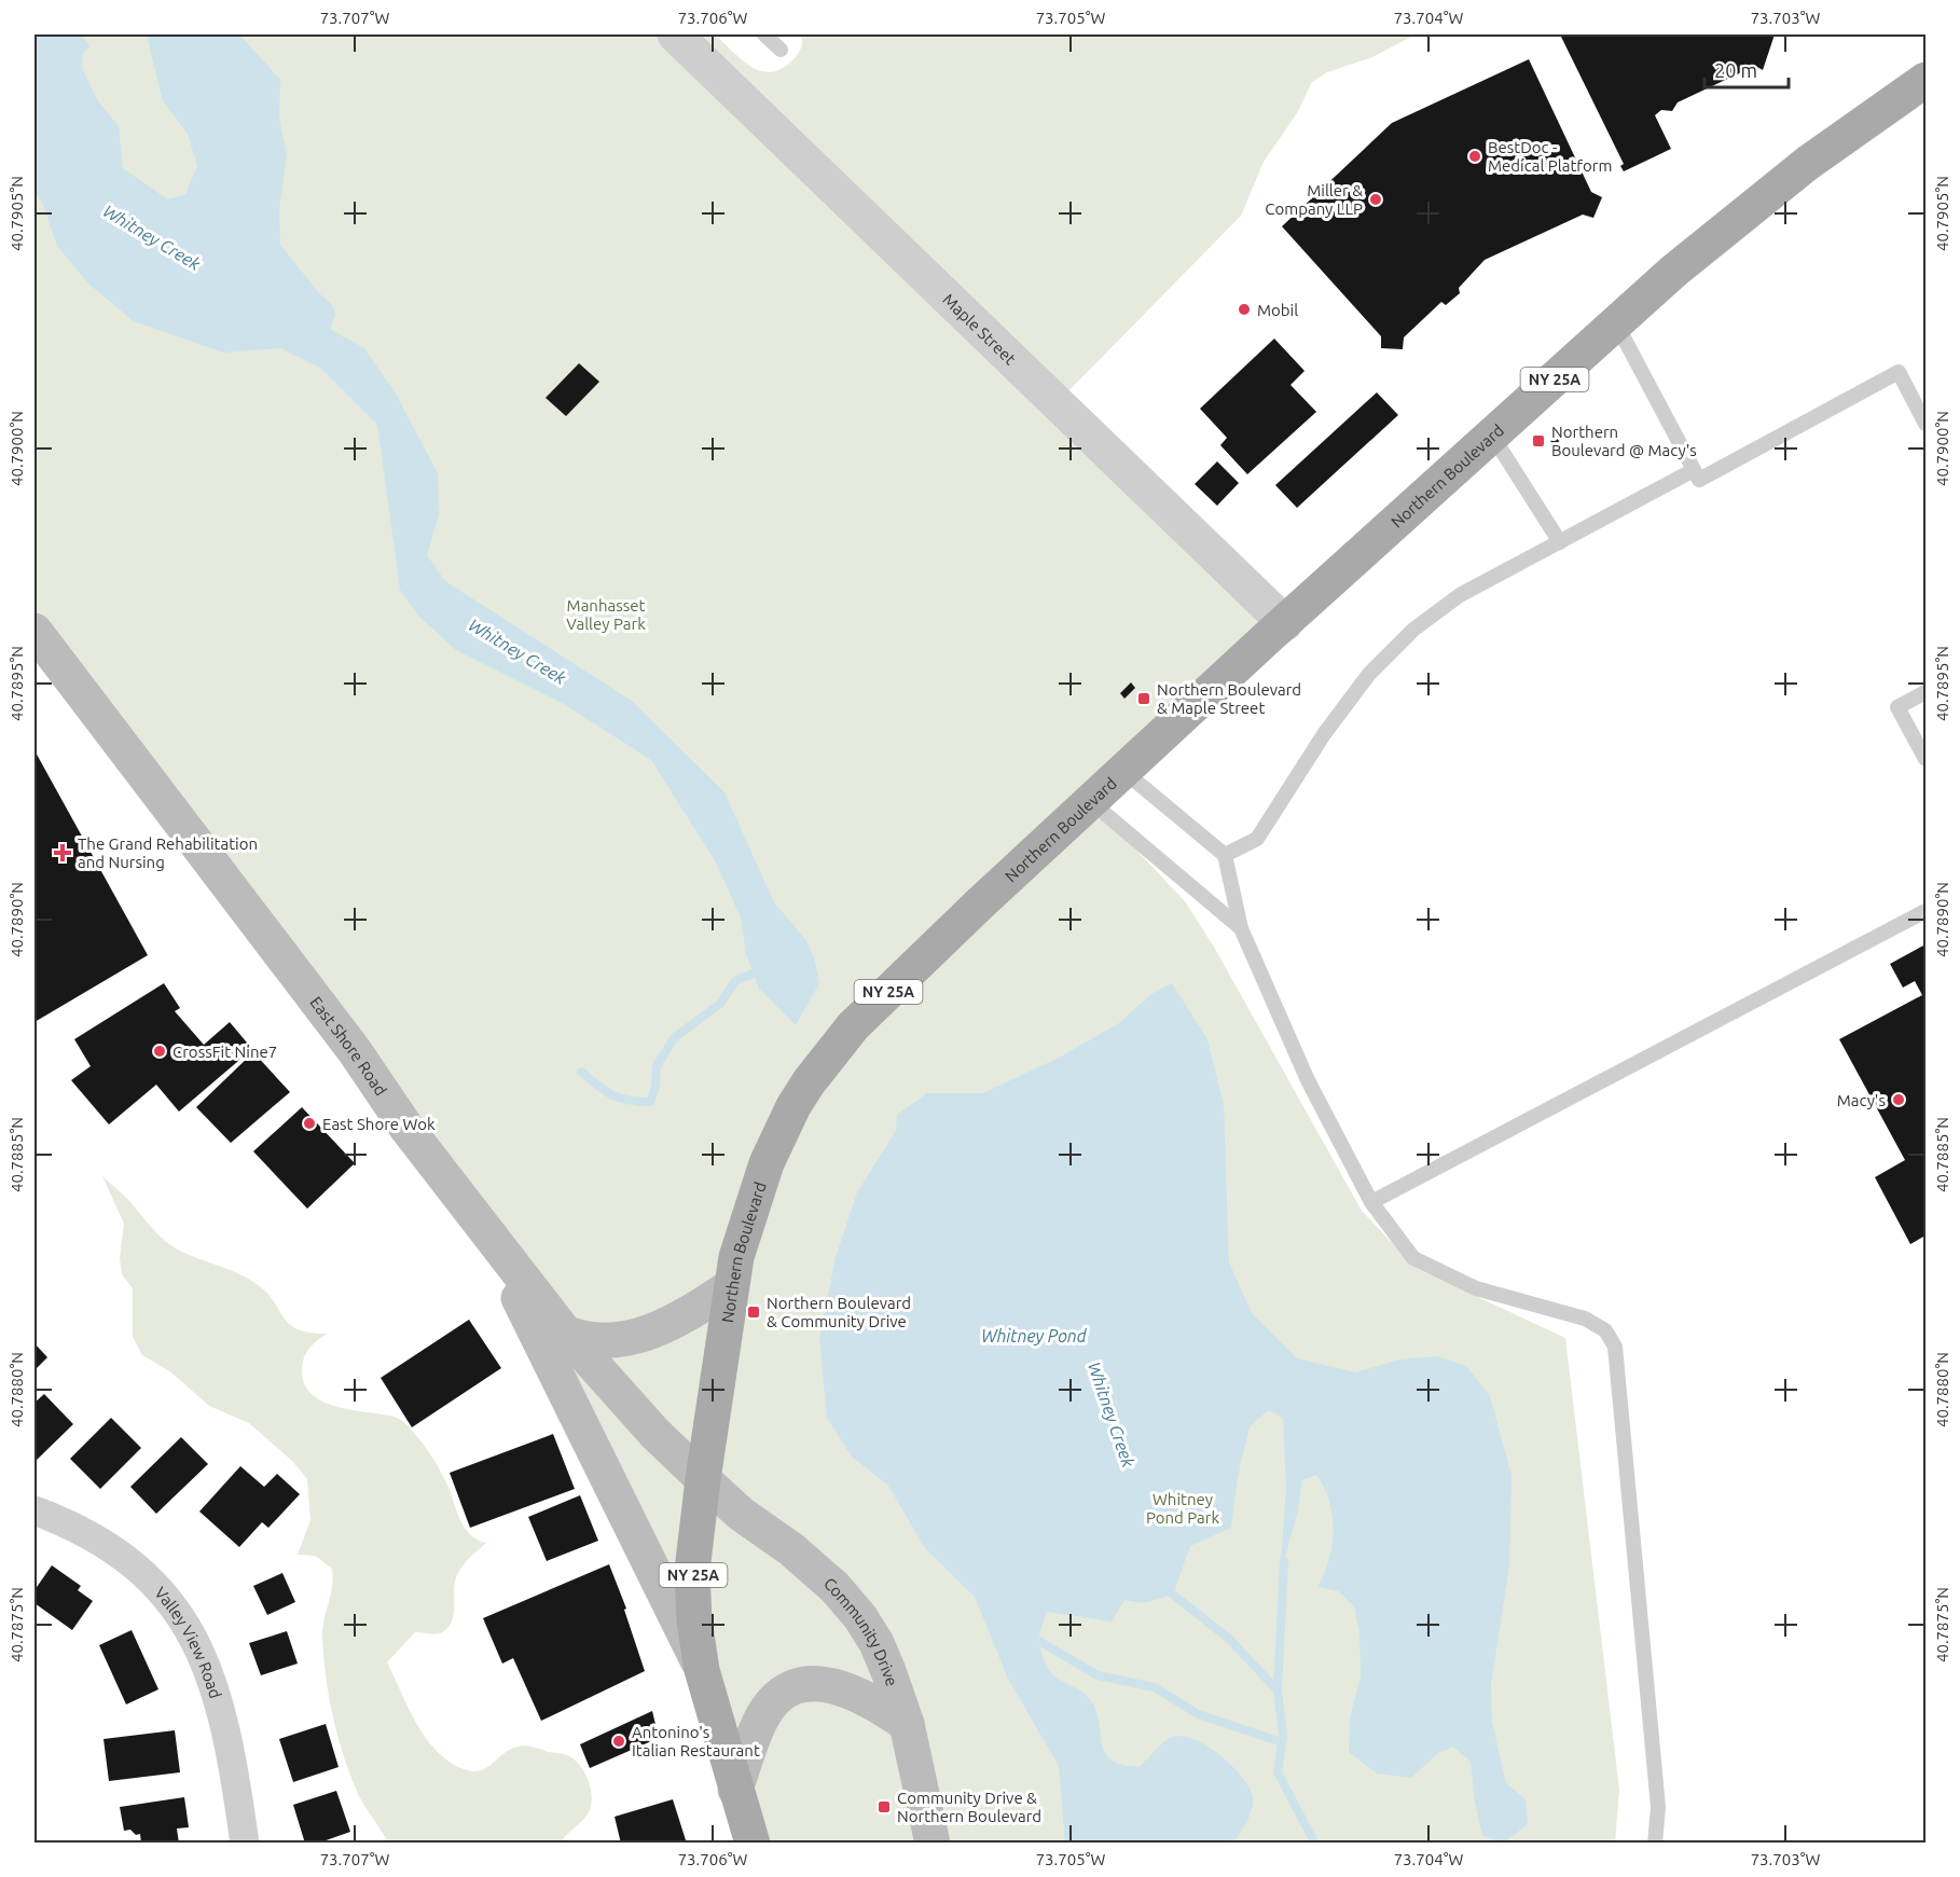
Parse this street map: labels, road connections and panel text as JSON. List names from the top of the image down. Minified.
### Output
{"streets":{"main road":["NY 25A","Northern Boulevard","East Shore Road","Community Drive"],"street":["Maple Street","Valley View Road"]},"crossings":[["Maple Street","Northern Boulevard"],["Northern Boulevard","East Shore Road"],["Northern Boulevard","Community Drive"],["East Shore Road","Community Drive"]],"water":["Whitney Creek","Whitney Pond"],"parks":["Manhasset Valley Park","Whitney Pond Park"],"places":{"other":["BestDoc - Medical Platform","Miller & Company LLP","Mobil","CrossFit Nine7","Macy's","East Shore Wok","Antonino's Italian Restaurant"],"transit":["Northern Boulevard @ Macy's","Northern Boulevard & Maple Street","Northern Boulevard & Community Drive","Community Drive & Northern Boulevard"],"health":["The Grand Rehabilitation and Nursing"]},"scale_bar":"20 m","coordinates":["73.707°W","73.706°W","73.705°W","73.704°W","73.703°W","40.7905°N","40.7900°N","40.7895°N","40.7890°N","40.7885°N","40.7880°N","40.7875°N"]}
